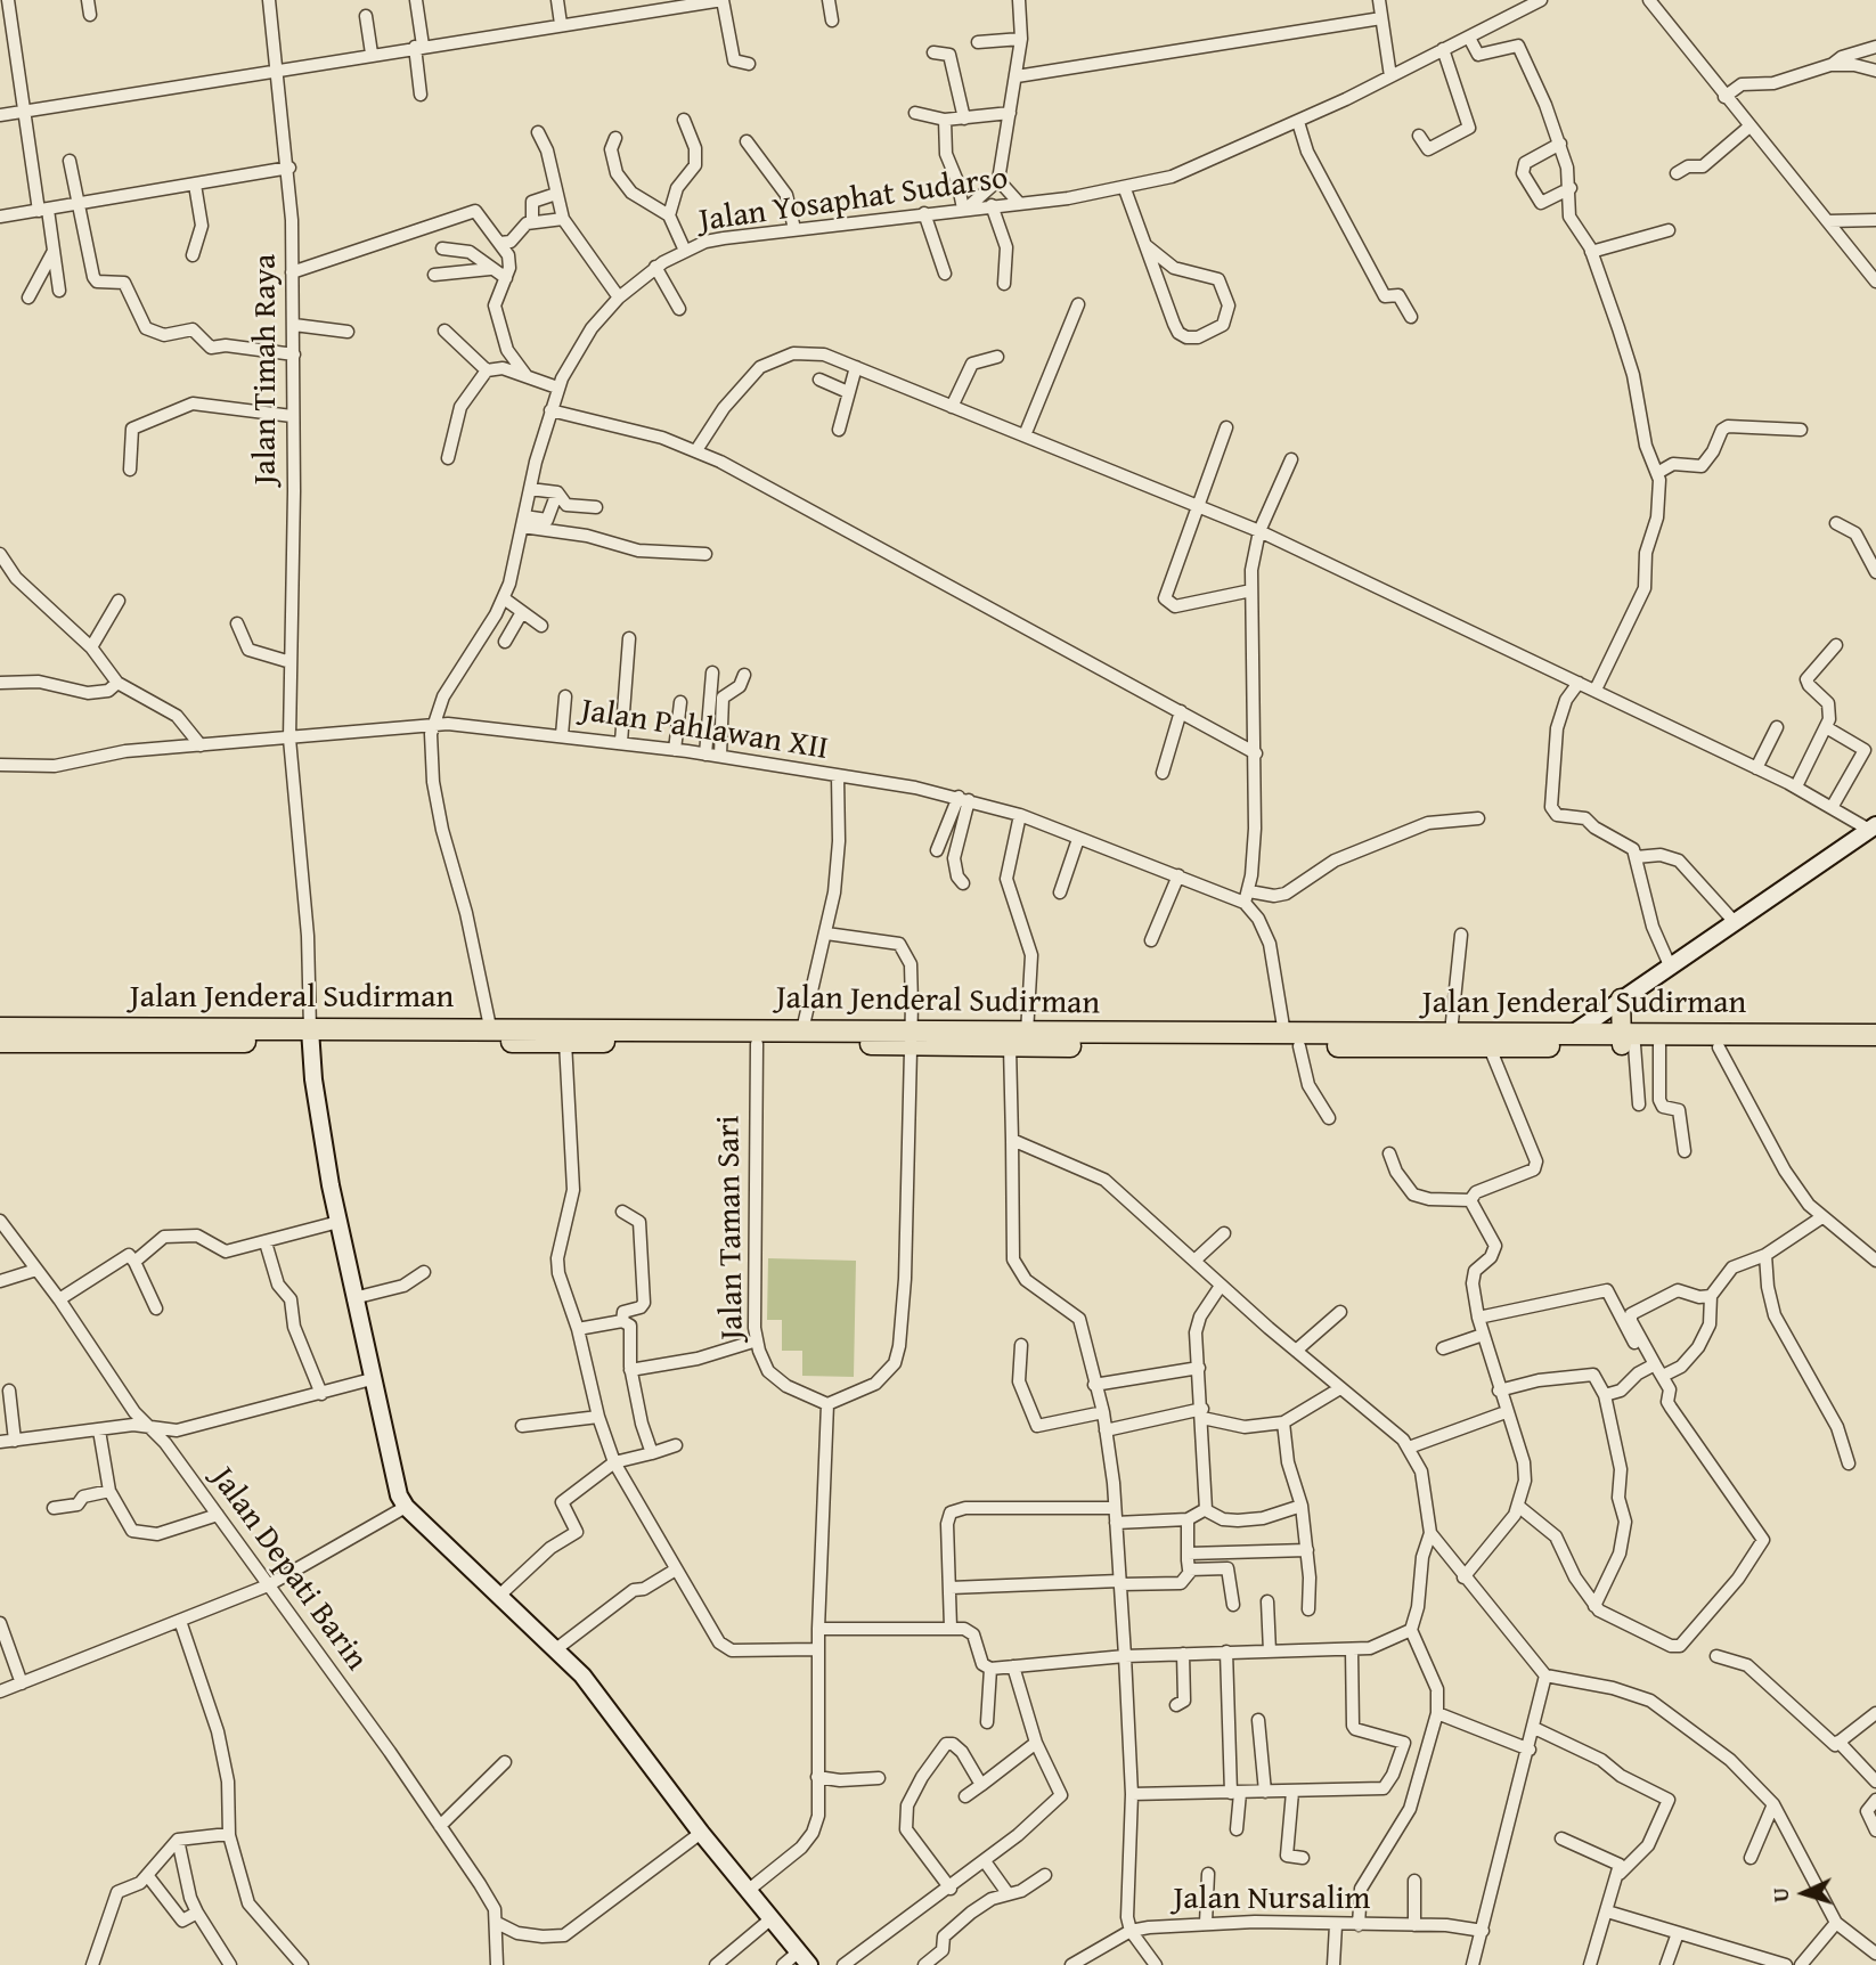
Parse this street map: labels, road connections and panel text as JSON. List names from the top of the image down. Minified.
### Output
{"streets":{"highway":["Jalan Jenderal Sudirman"],"street":["Jalan Yosaphat Sudarso","Jalan Timah Raya","Jalan Pahlawan XII","Jalan Taman Sari","Jalan Depati Barin","Jalan Nursalim"]},"crossings":[["Jalan Yosaphat Sudarso","Jalan Pahlawan XII"],["Jalan Timah Raya","Jalan Pahlawan XII"],["Jalan Timah Raya","Jalan Jenderal Sudirman"],["Jalan Jenderal Sudirman","Jalan Taman Sari"]],"north":"left"}
